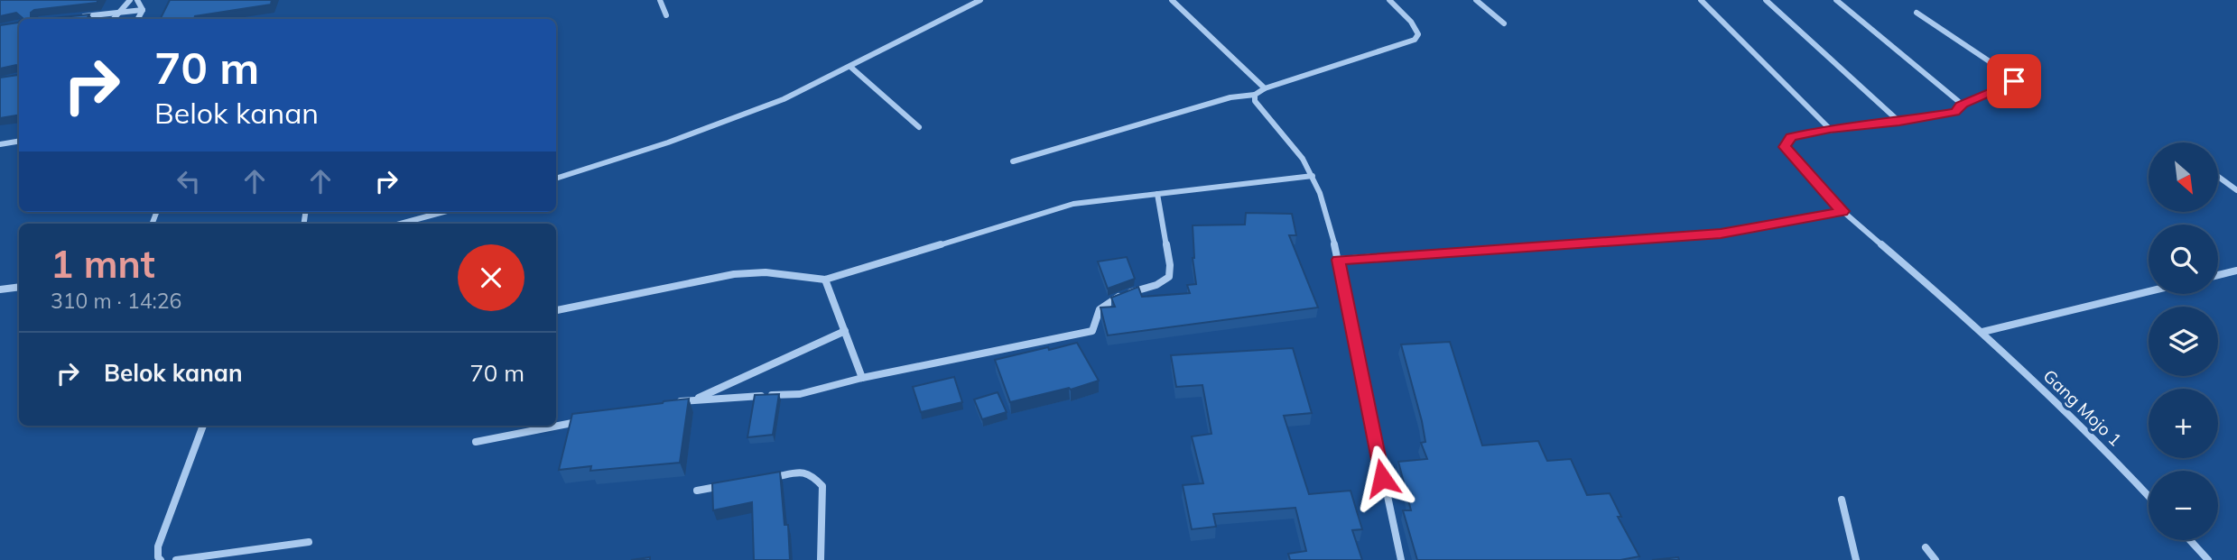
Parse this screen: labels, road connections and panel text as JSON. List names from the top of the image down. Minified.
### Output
{"streets":{"street":["Gang Mojo 1"]},"north":"bottom right","page":{"turn":["70 m","Belok kanan"],"map_buttons":["+","−"],"heading":["1 mnt","310 m · 14:26"],"list":[{"name":"Belok kanan","value":"70 m"}]}}
